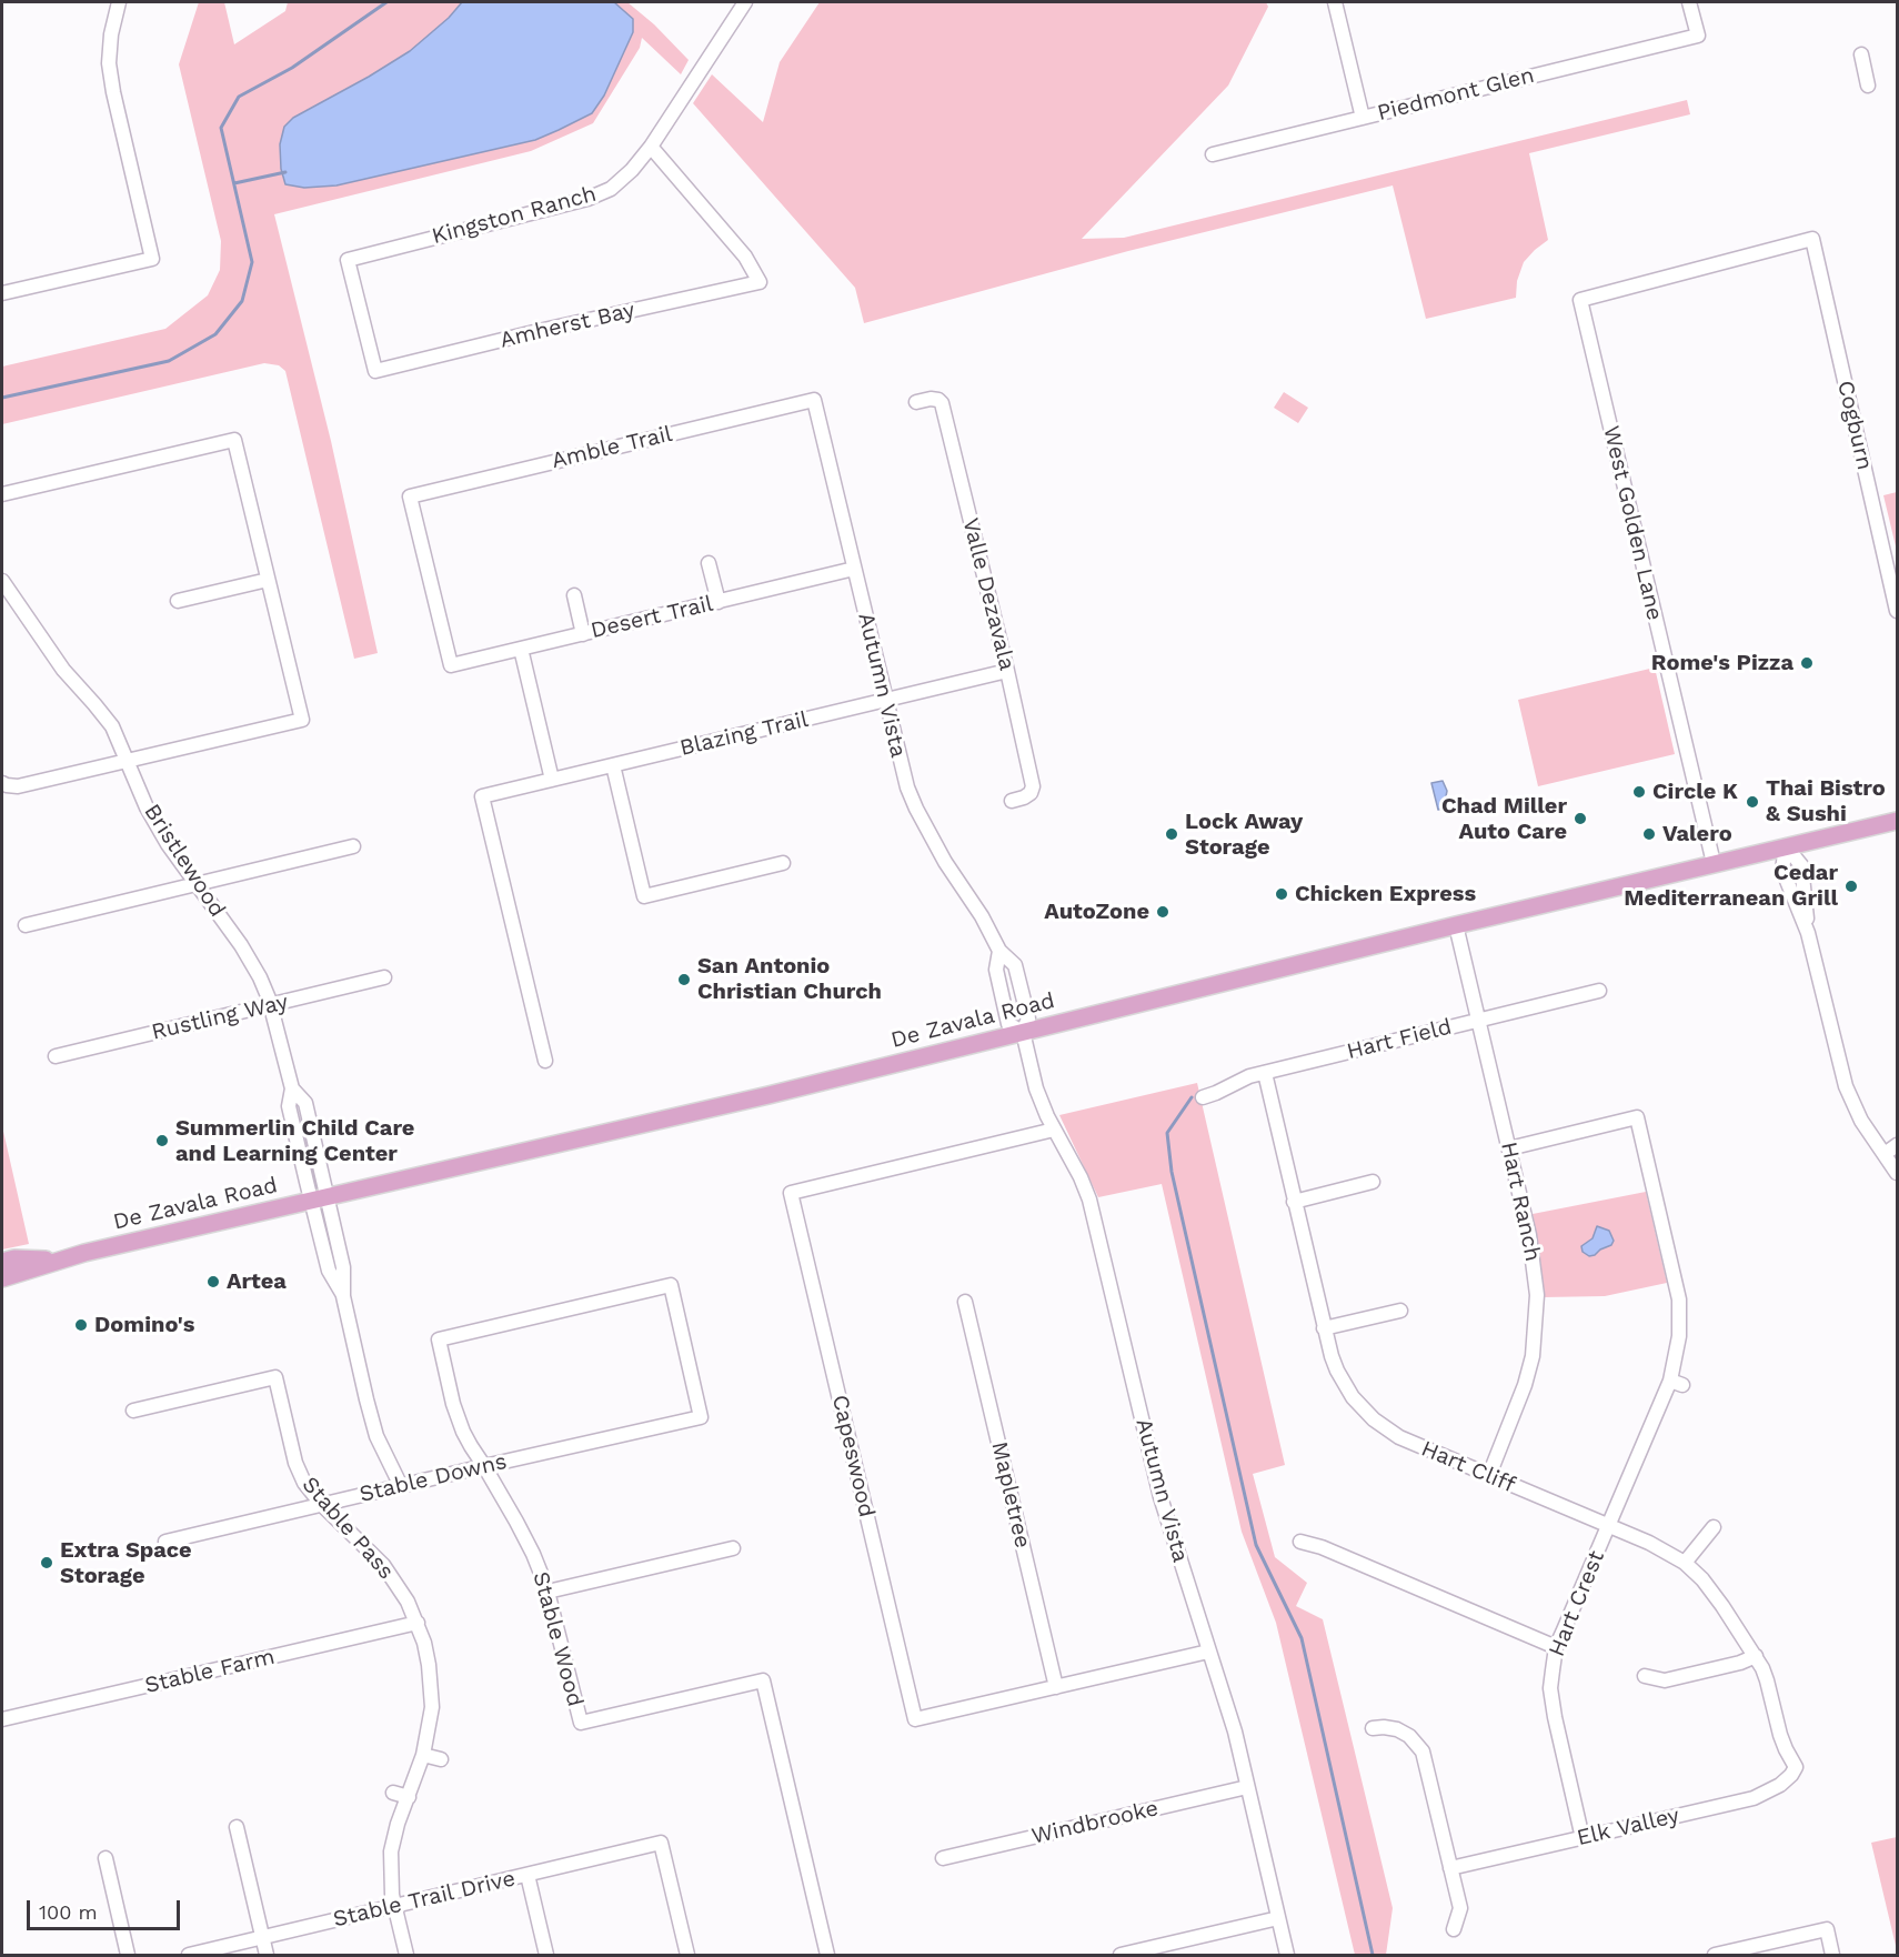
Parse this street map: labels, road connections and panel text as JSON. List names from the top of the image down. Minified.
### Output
{"streets":{"main road":["De Zavala Road"],"street":["Piedmont Glen","Kingston Ranch","Amherst Bay","Cogburn","Amble Trail","West Golden Lane","Valle Dezavala","Desert Trail","Autumn Vista","Blazing Trail","Bristlewood","Rustling Way","Hart Field","Hart Ranch","Capeswood","Hart Cliff","Stable Downs","Mapletree","Stable Pass","Hart Crest","Stable Wood","Stable Farm","Windbrooke","Elk Valley","Stable Trail Drive"]},"crossings":[["Kingston Ranch","Amherst Bay"],["Cogburn","West Golden Lane"],["Amble Trail","Desert Trail"],["Amble Trail","Autumn Vista"],["West Golden Lane","De Zavala Road"],["Valle Dezavala","Blazing Trail"],["Desert Trail","Autumn Vista"],["Autumn Vista","Blazing Trail"],["Autumn Vista","De Zavala Road"],["Autumn Vista","Capeswood"],["Autumn Vista","Windbrooke"],["Bristlewood","Rustling Way"],["Bristlewood","De Zavala Road"],["Bristlewood","Stable Downs"],["De Zavala Road","Hart Ranch"],["Hart Field","Hart Ranch"],["Hart Field","Hart Cliff"],["Hart Ranch","Hart Cliff"],["Hart Ranch","Hart Crest"],["Capeswood","Mapletree"],["Hart Cliff","Hart Crest"],["Hart Cliff","Elk Valley"],["Stable Downs","Stable Pass"],["Stable Downs","Stable Wood"],["Stable Pass","Stable Farm"],["Stable Pass","Stable Trail Drive"],["Hart Crest","Elk Valley"]],"places":["Rome's Pizza","Circle K","Thai Bistro & Sushi","Chad Miller Auto Care","Lock Away Storage","Valero","Cedar Mediterranean Grill","Chicken Express","AutoZone","San Antonio Christian Church","Summerlin Child Care and Learning Center","Artea","Domino's","Extra Space Storage"],"scale_bar":"100 m"}
